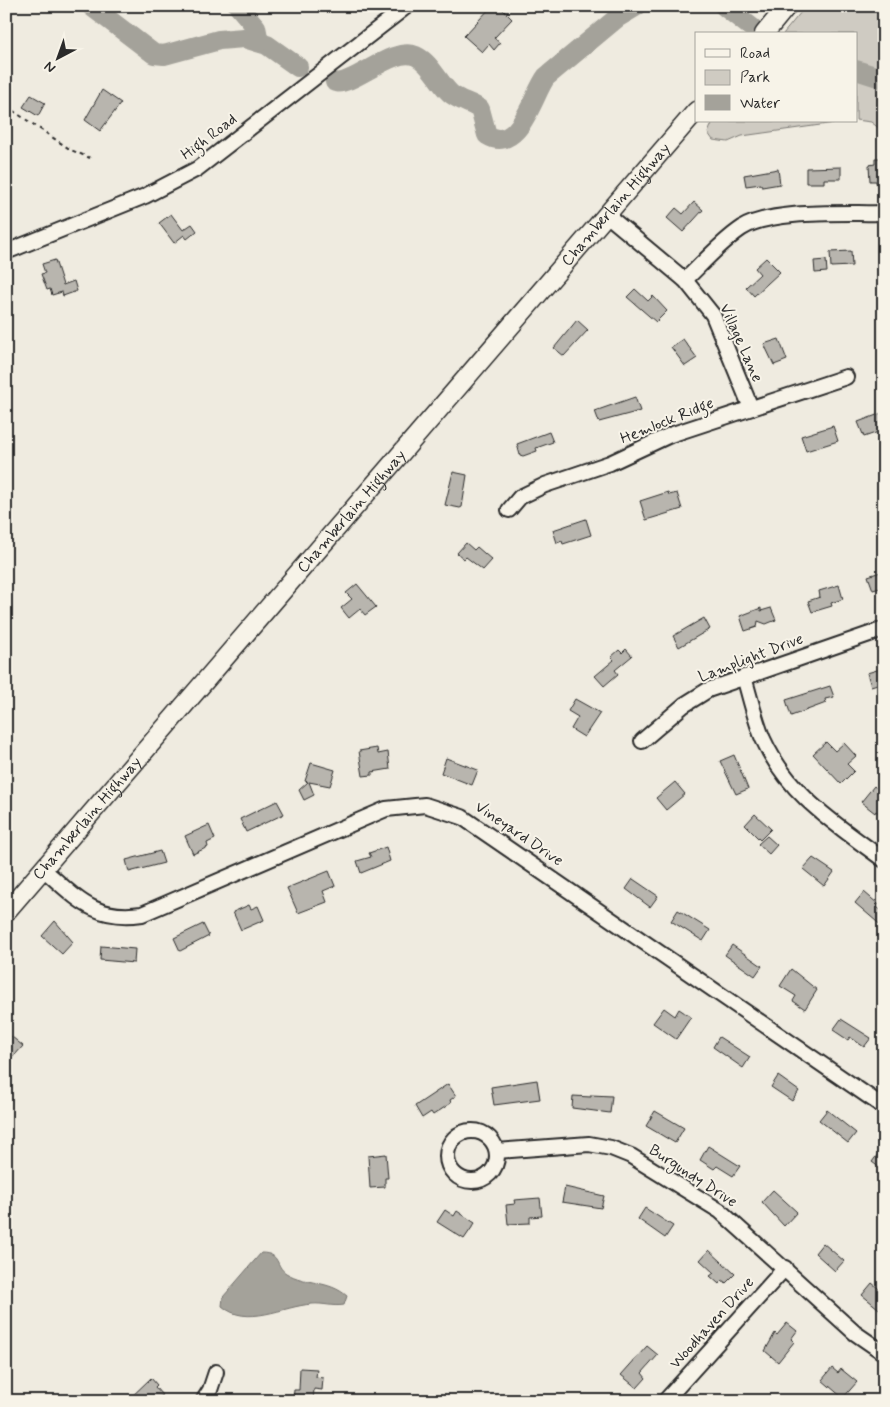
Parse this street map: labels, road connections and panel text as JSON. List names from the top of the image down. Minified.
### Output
{"streets":{"main road":["Chamberlain Highway"],"street":["High Road","Village Lane","Hemlock Ridge","Lamplight Drive","Vineyard Drive","Burgundy Drive","Woodhaven Drive"]},"crossings":[["Chamberlain Highway","Village Lane"],["Chamberlain Highway","Vineyard Drive"],["Village Lane","Hemlock Ridge"],["Burgundy Drive","Woodhaven Drive"]],"legend":["Road","Park","Water"],"north":"bottom left"}
